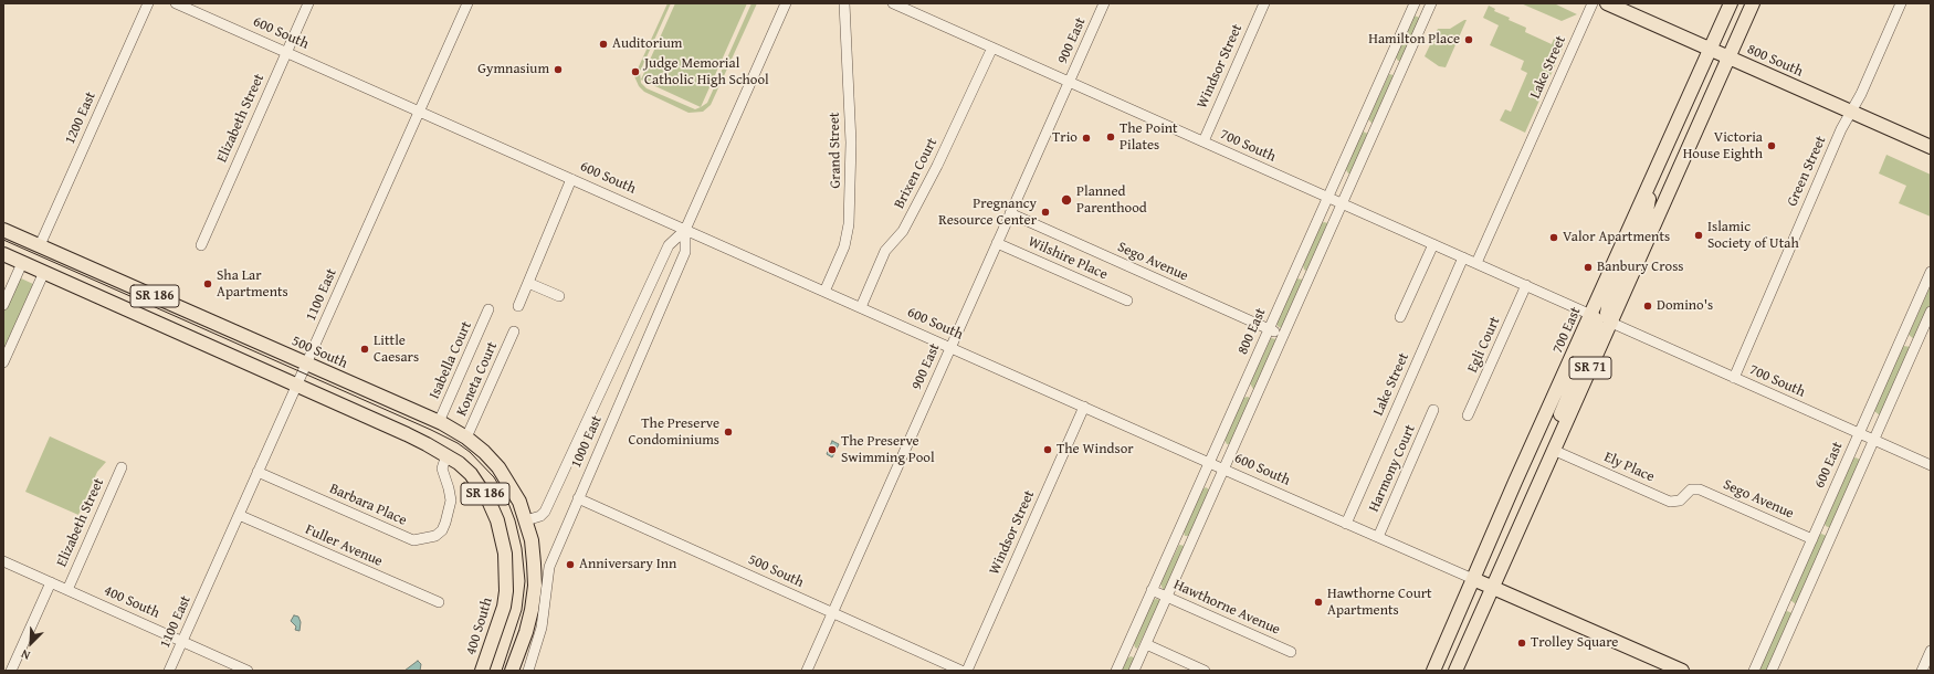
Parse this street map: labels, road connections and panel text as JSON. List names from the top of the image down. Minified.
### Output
{"streets":{"main road":["600 South","800 South","SR 186","700 East","500 South","SR 71","400 South"],"street":["900 East","Windsor Street","Lake Street","1200 East","Elizabeth Street","700 South","Grand Street","Green Street","Brixen Court","Wilshire Place","Sego Avenue","1100 East","800 East","Egli Court","Isabella Court","Koneta Court","1000 East","600 East","Ely Place","Harmony Court","Barbara Place","Fuller Avenue","Hawthorne Avenue"]},"crossings":[["600 South","900 East"],["600 South","Windsor Street"],["600 South","Lake Street"],["600 South","Elizabeth Street"],["600 South","Grand Street"],["600 South","Brixen Court"],["600 South","1100 East"],["600 South","700 East"],["600 South","800 East"],["600 South","SR 71"],["600 South","1000 East"],["600 South","Harmony Court"],["900 East","700 South"],["900 East","Wilshire Place"],["900 East","Sego Avenue"],["900 East","500 South"],["800 South","Green Street"],["800 South","700 East"],["800 South","SR 71"],["Windsor Street","700 South"],["Lake Street","700 South"],["1200 East","500 South"],["Elizabeth Street","400 South"],["700 South","Green Street"],["700 South","Brixen Court"],["700 South","700 East"],["700 South","800 East"],["700 South","Egli Court"],["700 South","SR 71"],["700 South","600 East"],["Sego Avenue","800 East"],["Sego Avenue","600 East"],["Sego Avenue","Ely Place"],["1100 East","SR 186"],["1100 East","500 South"],["1100 East","Barbara Place"],["1100 East","Fuller Avenue"],["1100 East","400 South"],["SR 186","Barbara Place"],["SR 186","400 South"],["800 East","Hawthorne Avenue"],["500 South","Isabella Court"],["500 South","Koneta Court"],["500 South","1000 East"],["SR 71","Ely Place"],["Barbara Place","400 South"]],"places":["Hamilton Place","Auditorium","Gymnasium","Judge Memorial Catholic High School","The Point Pilates","Trio","Victoria House Eighth","Planned Parenthood","Pregnancy Resource Center","Islamic Society of Utah","Valor Apartments","Banbury Cross","Sha Lar Apartments","Domino's","Little Caesars","The Preserve Condominiums","The Preserve Swimming Pool","The Windsor","Anniversary Inn","Hawthorne Court Apartments","Trolley Square"],"north":"bottom left"}
